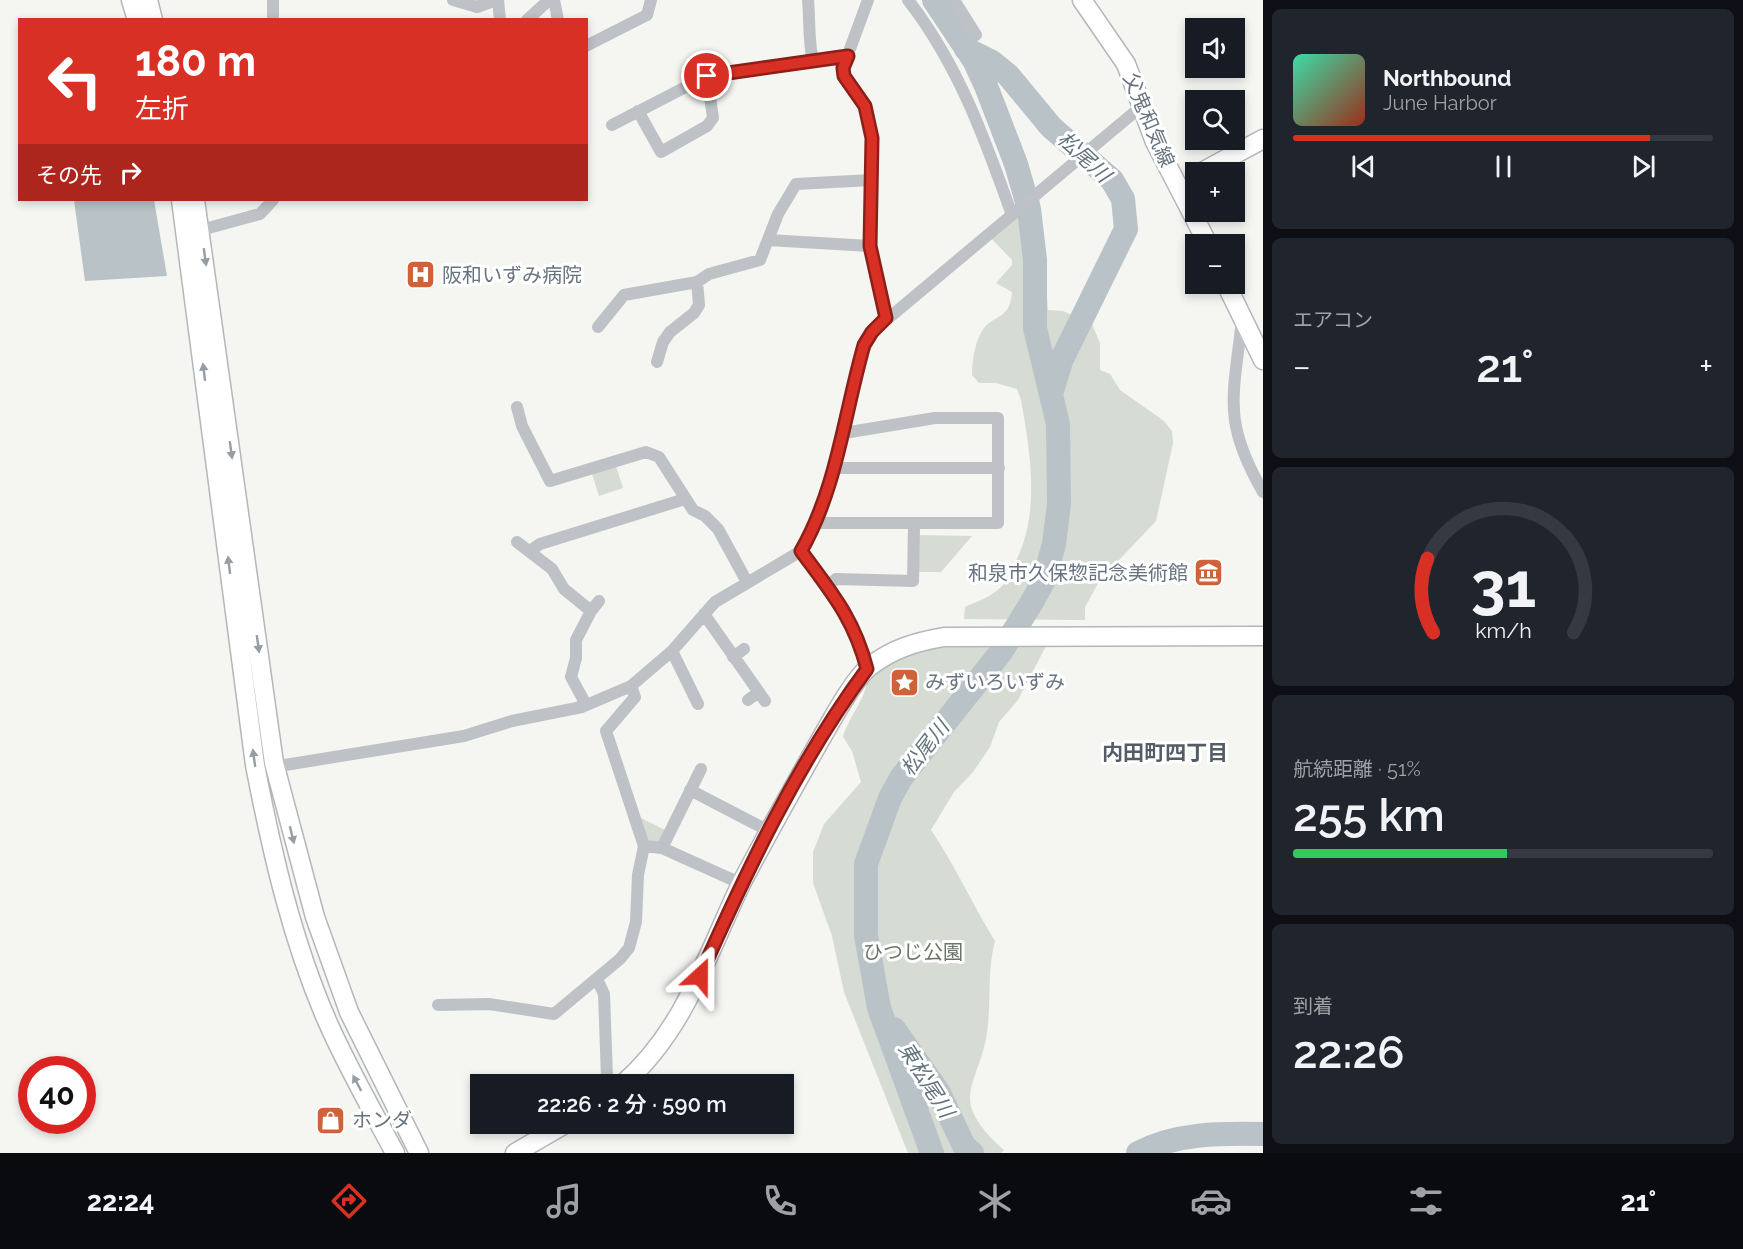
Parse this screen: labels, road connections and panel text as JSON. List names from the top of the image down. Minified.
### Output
{"streets":{"street":["父鬼和気線"]},"districts":["内田町四丁目"],"water":["松尾川","東松尾川"],"parks":["ひつじ公園"],"places":{"hospital":["阪和いずみ病院"],"museum":["和泉市久保惣記念美術館"],"place":["みずいろいずみ"],"shop":["ホンダ"]},"page":{"map_buttons":["+","−"],"turn":["180 m","左折"],"song":["Northbound","June Harbor"],"then":"その先","tile":["エアコン",["航続距離 · 51%","255 km"],["到着","22:26"]],"heat":["−","21°","+"],"limit":"40","trip":"22:26 · 2 分 · 590 m","tabs":["22:24","21°"],"gauge":["31","km/h"]}}
